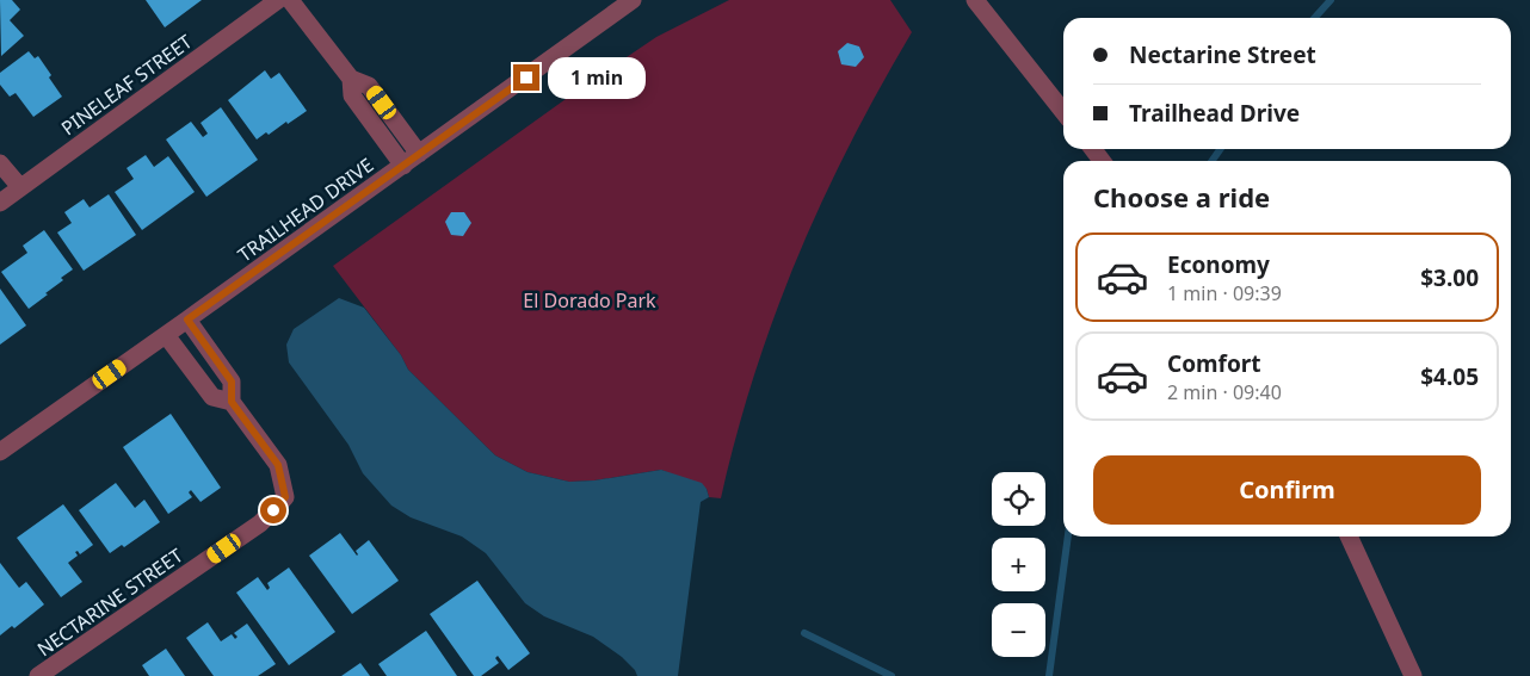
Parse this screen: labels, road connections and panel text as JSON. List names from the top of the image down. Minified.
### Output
{"streets":{"street":["PINELEAF STREET","TRAILHEAD DRIVE","NECTARINE STREET"]},"crossings":[["TRAILHEAD DRIVE","NECTARINE STREET"]],"parks":["El Dorado Park"],"page":{"banner":["Nectarine Street","Trailhead Drive"],"bubble":"1 min","heading":"Choose a ride","list":[{"name":"Economy","note":"1 min · 09:39","value":"$3.00"},{"name":"Comfort","note":"2 min · 09:40","value":"$4.05"}],"buttons":"Confirm","map_buttons":["+","−"]}}
